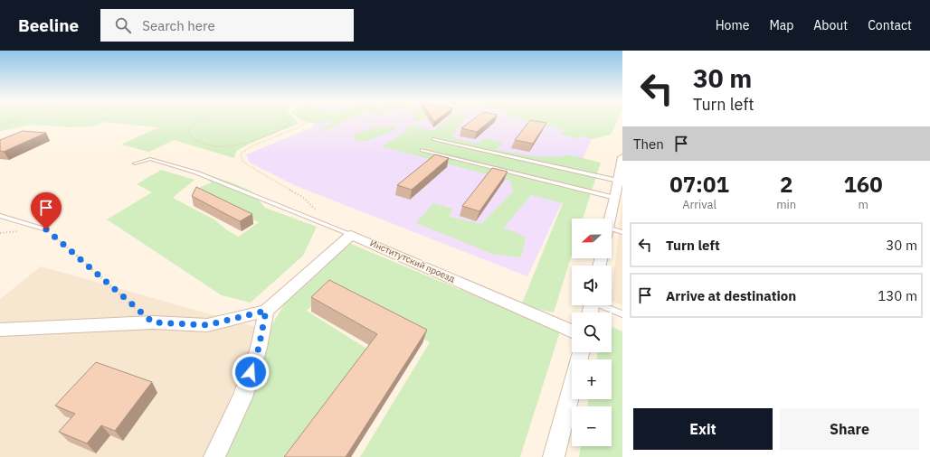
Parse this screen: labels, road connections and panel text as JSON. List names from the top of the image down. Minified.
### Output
{"streets":{"street":["Институтский проезд"]},"north":"left","page":{"header":"Beeline","search":"Search here","nav":["Home","Map","About","Contact"],"turn":["30 m","Turn left"],"then":"Then","eta":["07:01","Arrival","2","min","160","m"],"map_buttons":["+","−"],"list":[{"name":"Turn left","value":"30 m"},{"name":"Arrive at destination","value":"130 m"}],"buttons":["Exit","Share"]}}
